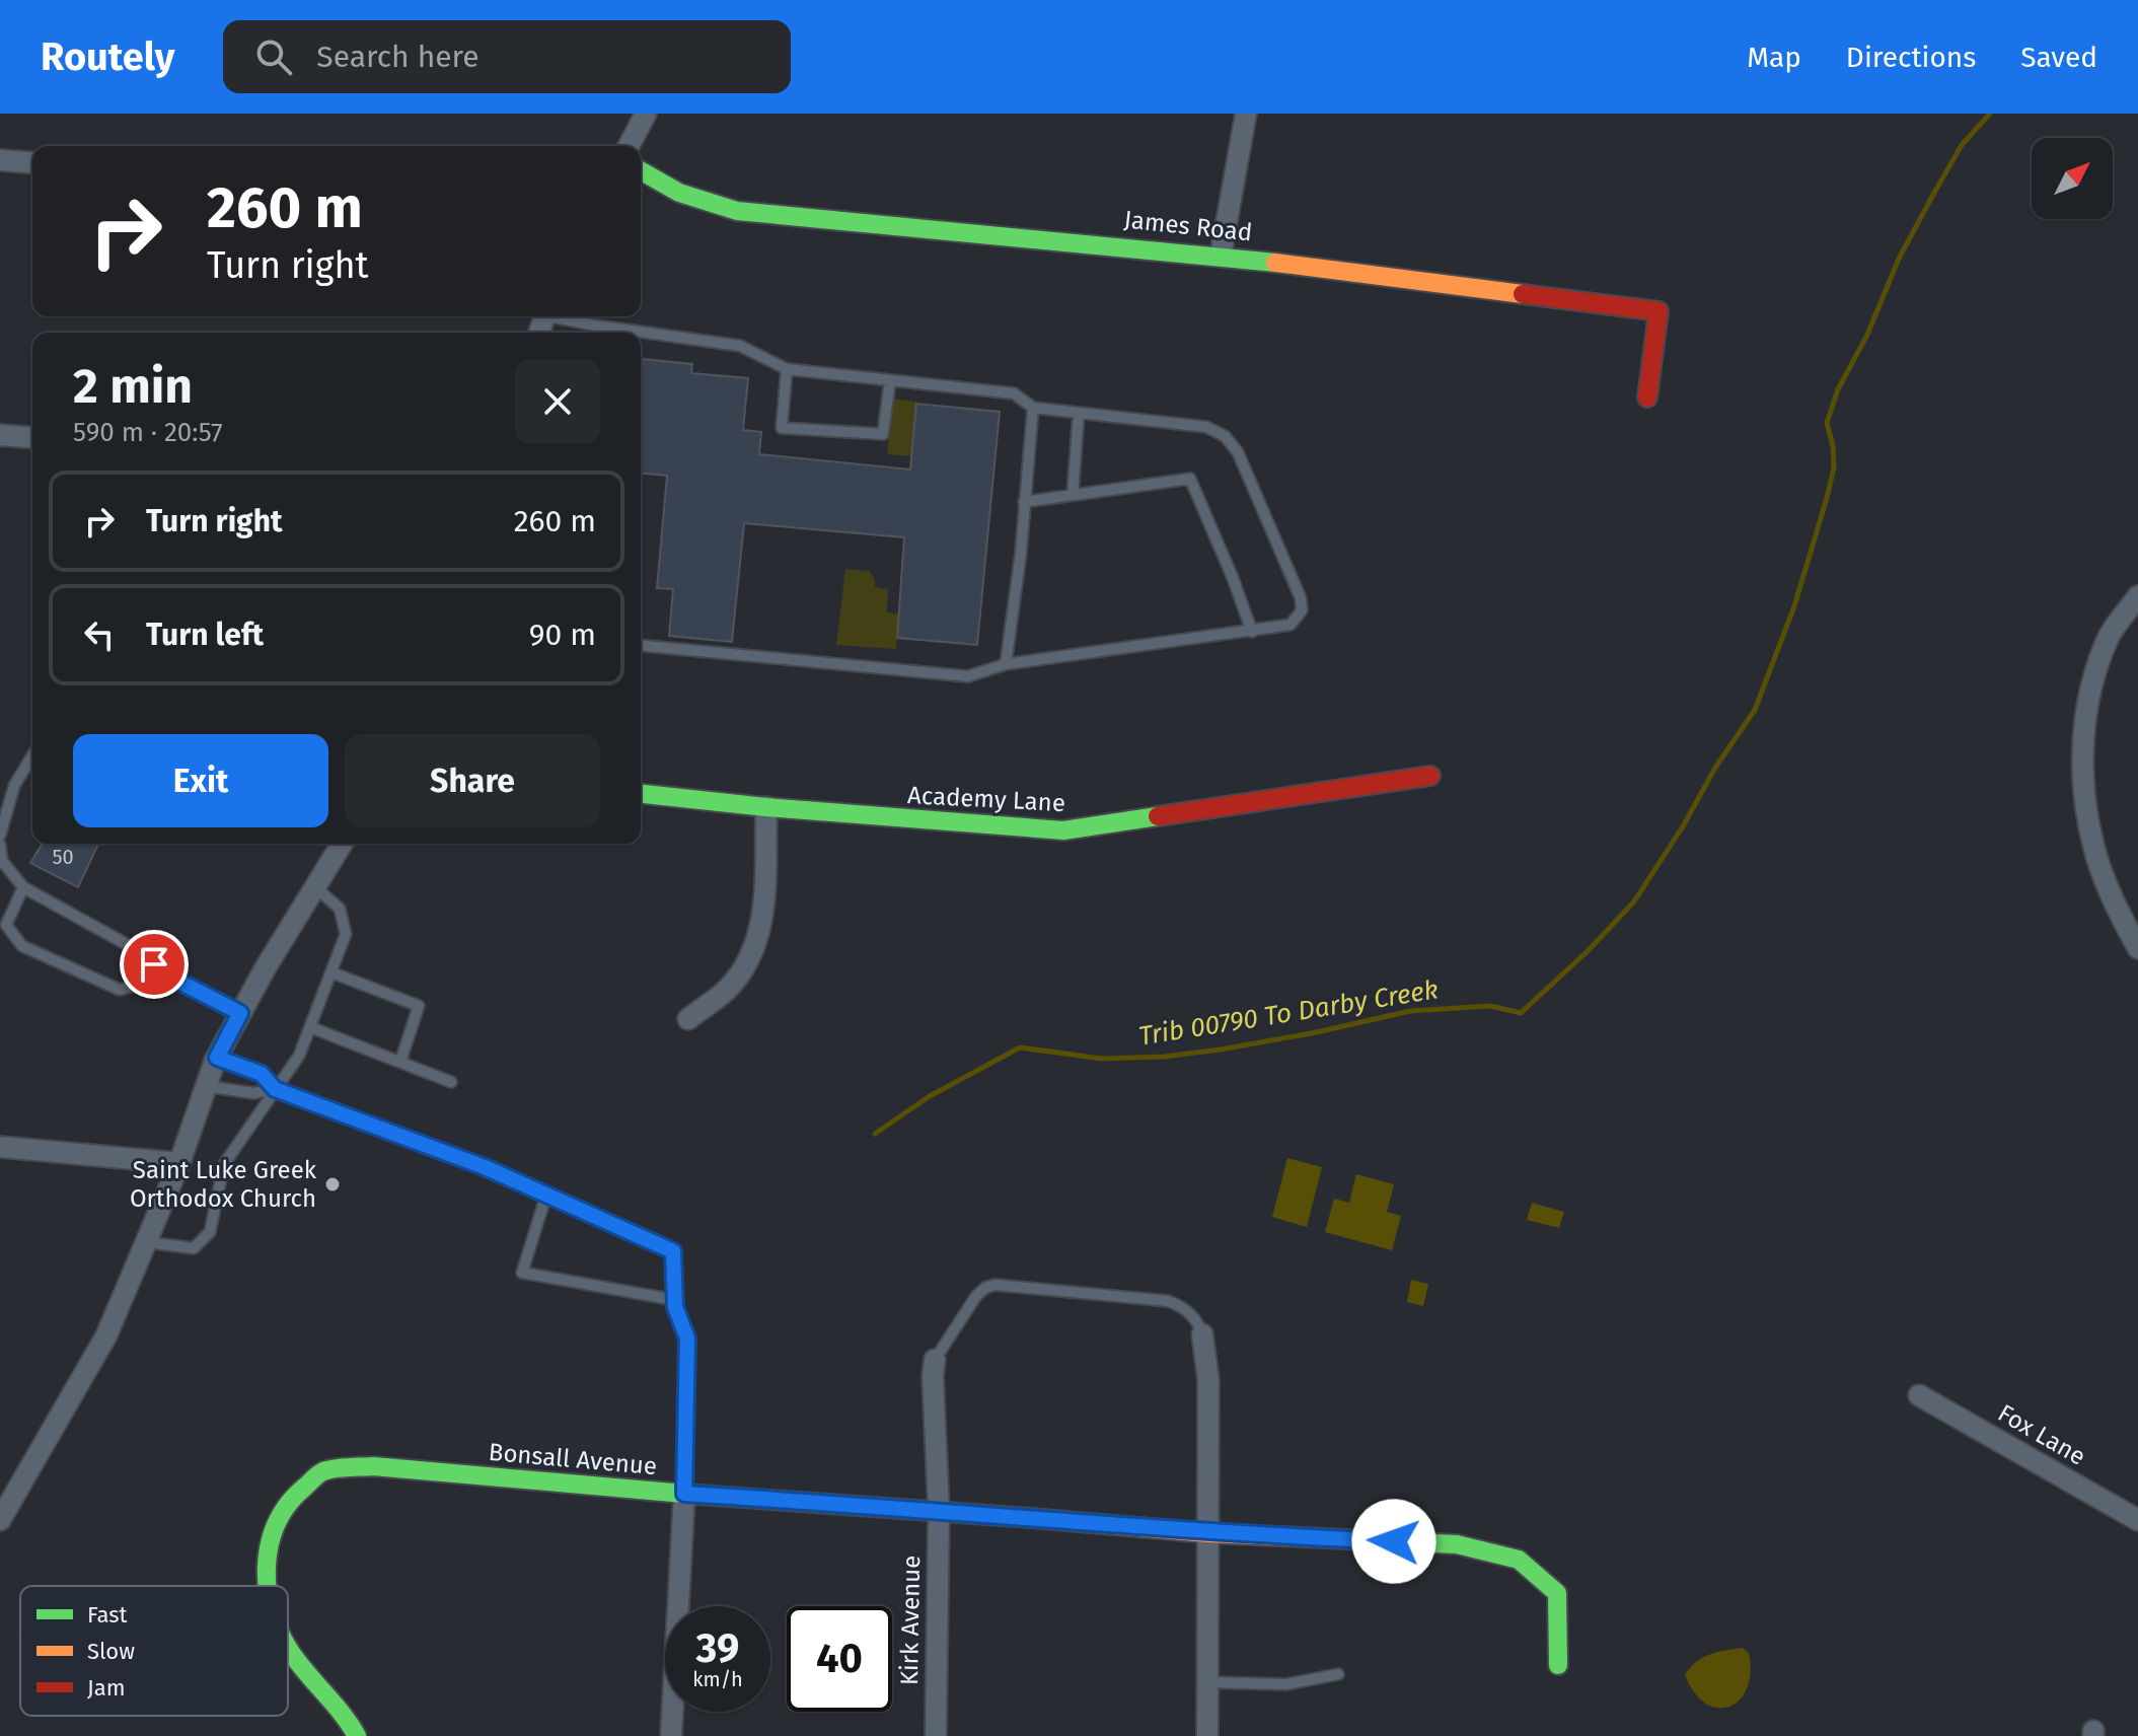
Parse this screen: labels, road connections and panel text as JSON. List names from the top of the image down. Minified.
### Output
{"streets":{"street":["James Road","Academy Lane","Fox Lane","Bonsall Avenue","Kirk Avenue"]},"crossings":[["Bonsall Avenue","Kirk Avenue"]],"water":["Trib 00790 To Darby Creek"],"places":["Saint Luke Greek Orthodox Church"],"house_numbers":["50"],"legend":["Fast","Slow","Jam"],"north":"top right","page":{"header":"Routely","search":"Search here","nav":["Map","Directions","Saved"],"turn":["260 m","Turn right"],"heading":["2 min","590 m · 20:57"],"list":[{"name":"Turn right","value":"260 m"},{"name":"Turn left","value":"90 m"}],"buttons":["Exit","Share"],"speed":"39 km/h","limit":"40"}}
